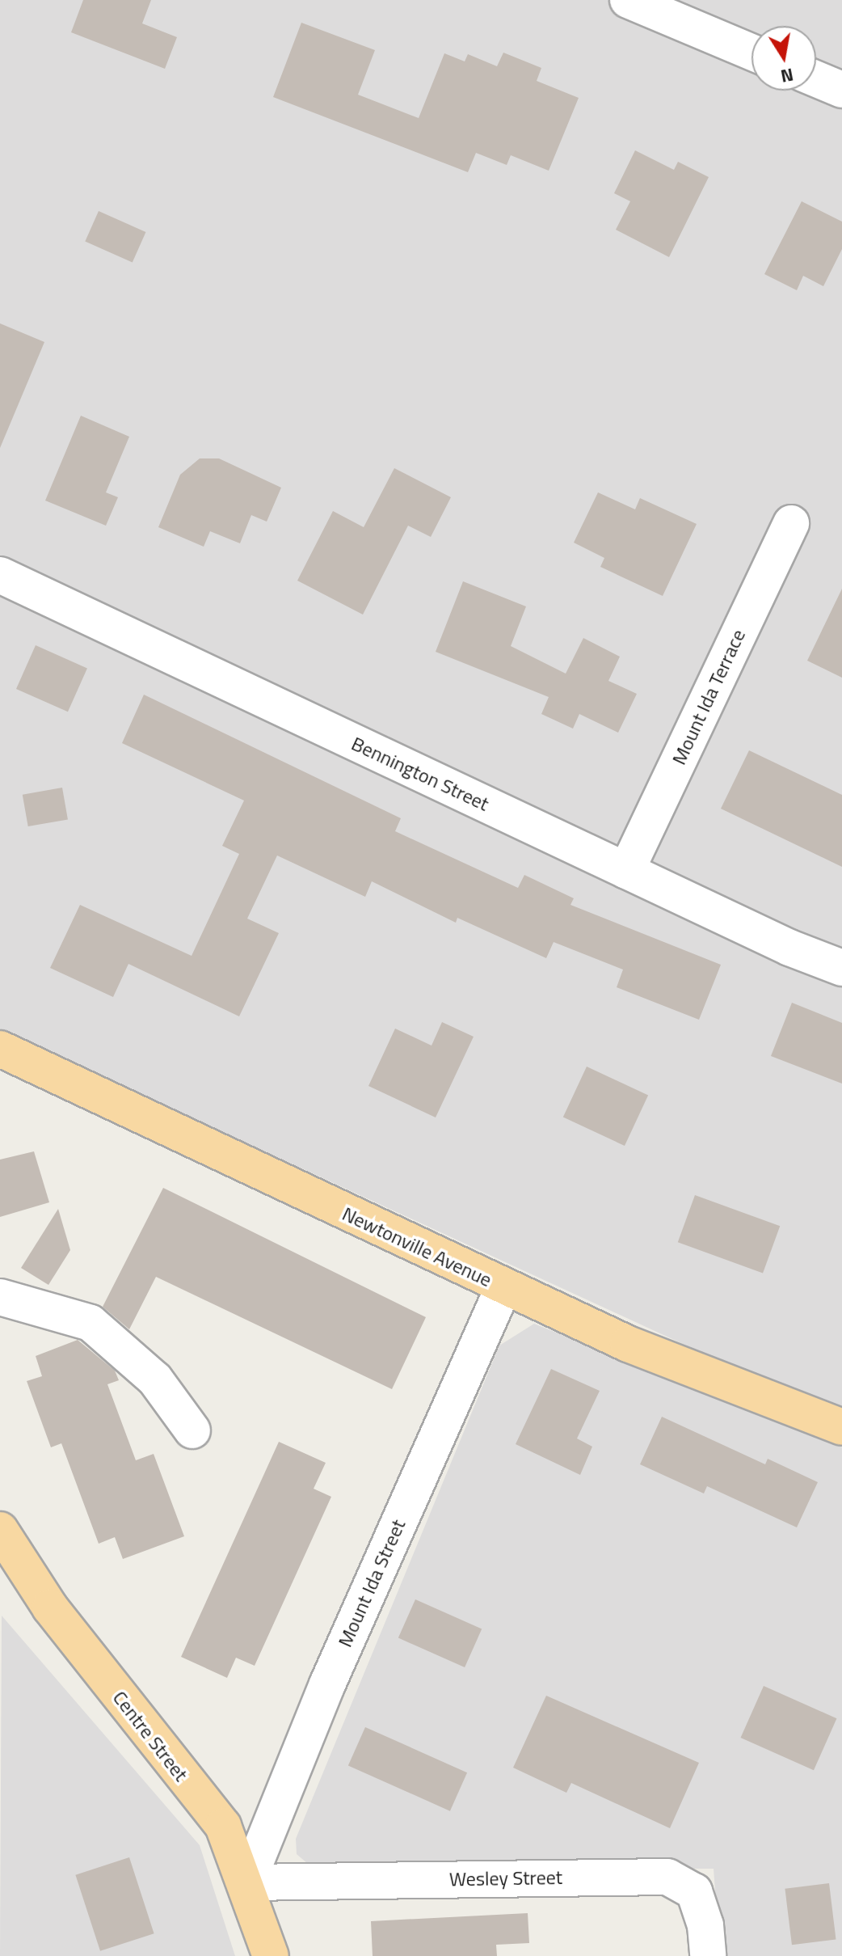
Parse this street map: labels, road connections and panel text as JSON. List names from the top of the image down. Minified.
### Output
{"streets":{"main road":["Newtonville Avenue","Centre Street"],"street":["Mount Ida Terrace","Bennington Street","Mount Ida Street","Wesley Street"]},"crossings":[["Mount Ida Terrace","Bennington Street"],["Newtonville Avenue","Mount Ida Street"],["Mount Ida Street","Centre Street"],["Mount Ida Street","Wesley Street"],["Centre Street","Wesley Street"]],"north":"bottom"}
